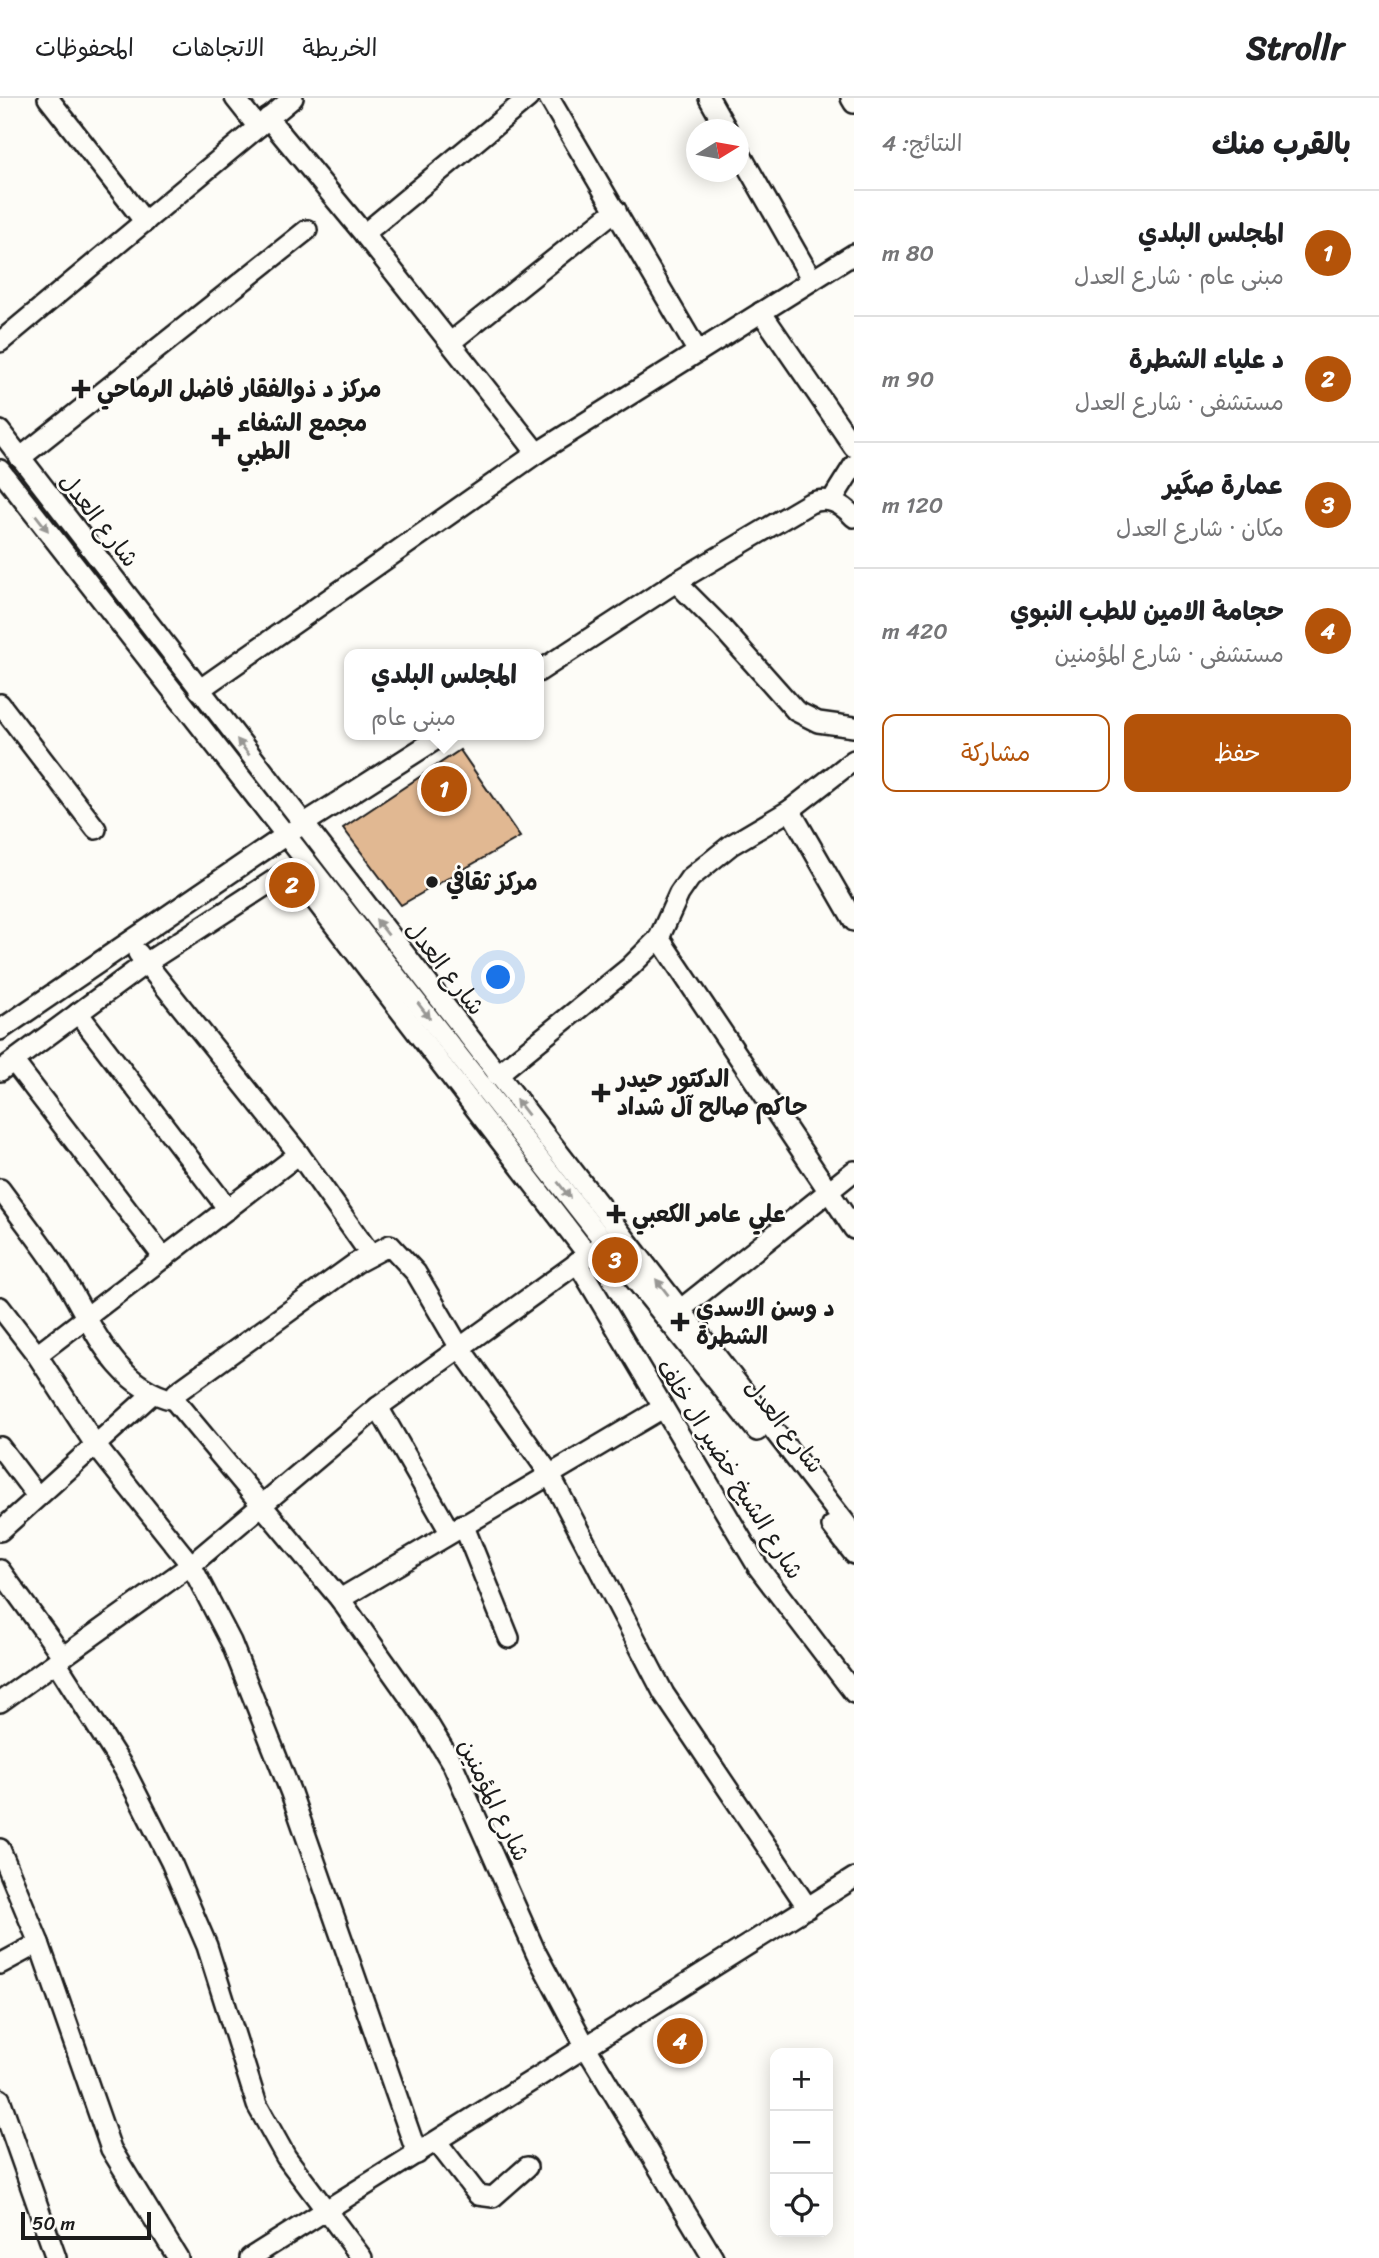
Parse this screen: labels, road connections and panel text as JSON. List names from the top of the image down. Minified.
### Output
{"streets":{"street":["شارع العدل","شارع الشيخ خضير ال خلف","شارع المؤمنين"]},"places":{"health":["مركز د ذوالفقار فاضل الرماحي","مجمع الشفاء الطبي","الدكتور حيدر حاكم صالح آل شداد","علي عامر الكعبي","د وسن الاسدي الشطرة"],"other":["مركز ثقافي"]},"scale_bar":"50 m","north":"right","page":{"header":"Strollr","nav":["الخريطة","الاتجاهات","المحفوظات"],"heading":["بالقرب منك","النتائج: 4"],"list":[{"mark":"1","name":"المجلس البلدي","note":"مبنى عام · شارع العدل","value":"80 m"},{"mark":"2","name":"د علياء الشطرة","note":"مستشفى · شارع العدل","value":"90 m"},{"mark":"3","name":"عمارة صگير","note":"مكان · شارع العدل","value":"120 m"},{"mark":"4","name":"حجامة الامين للطب النبوي","note":"مستشفى · شارع المؤمنين","value":"420 m"}],"popup":["المجلس البلدي","مبنى عام"],"buttons":["حفظ","مشاركة"],"pins":["1","2","3","4"],"map_buttons":["+","−"],"scale":"50 m"}}
